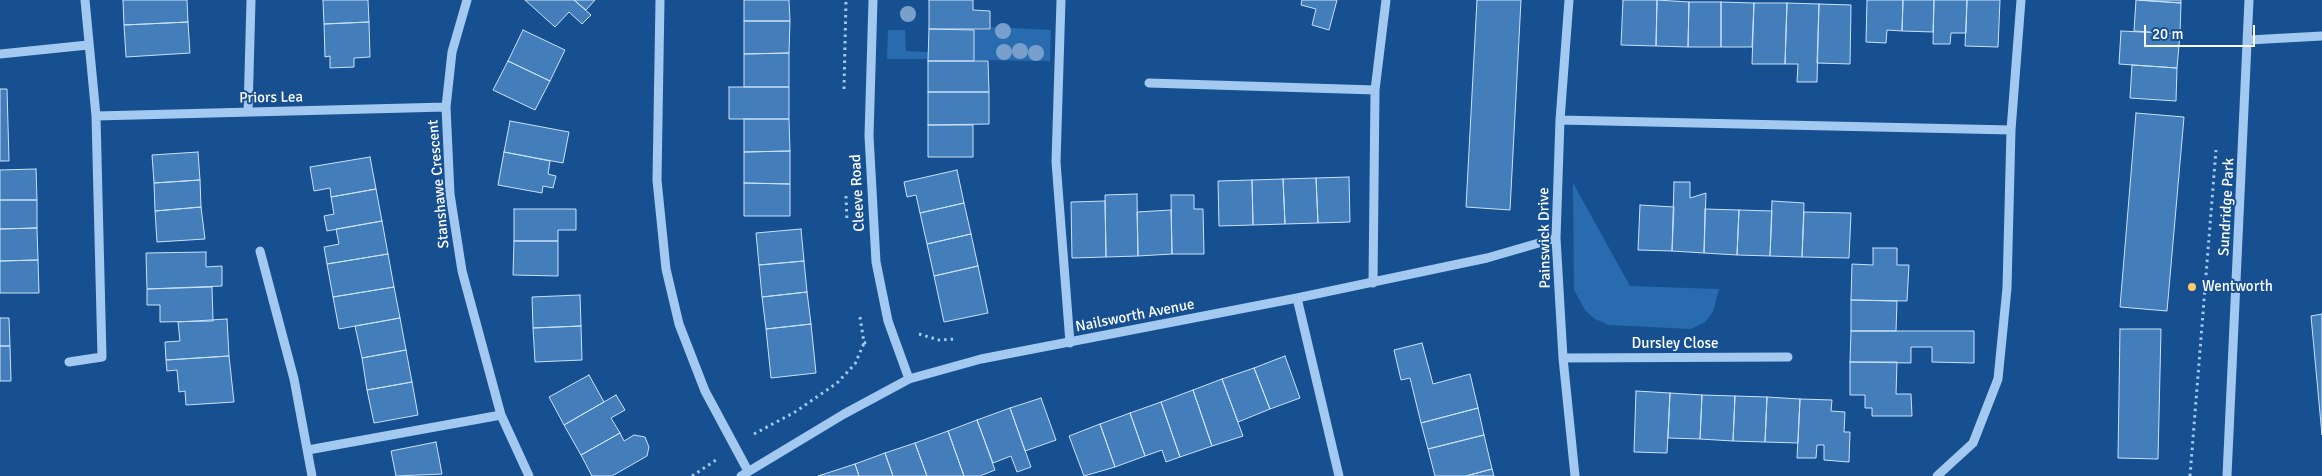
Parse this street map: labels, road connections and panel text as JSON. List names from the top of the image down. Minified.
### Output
{"streets":{"street":["Priors Lea","Stanshawe Crescent","Cleeve Road","Sundridge Park","Painswick Drive","Nailsworth Avenue","Dursley Close"]},"crossings":[["Priors Lea","Stanshawe Crescent"],["Cleeve Road","Nailsworth Avenue"],["Painswick Drive","Nailsworth Avenue"],["Painswick Drive","Dursley Close"]],"places":["Wentworth"],"scale_bar":"20 m"}
